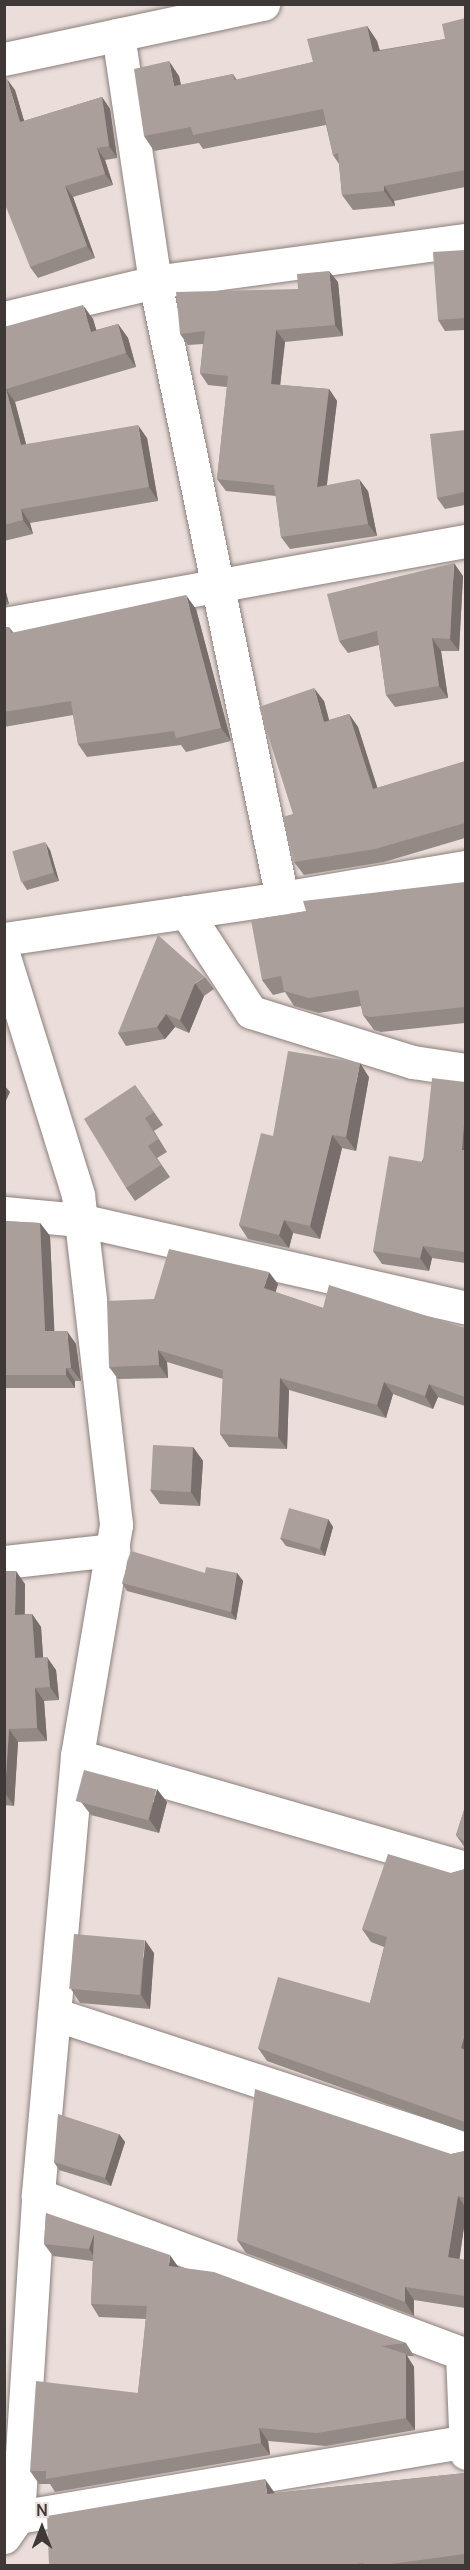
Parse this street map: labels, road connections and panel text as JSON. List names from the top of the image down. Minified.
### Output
{"north":"top"}
